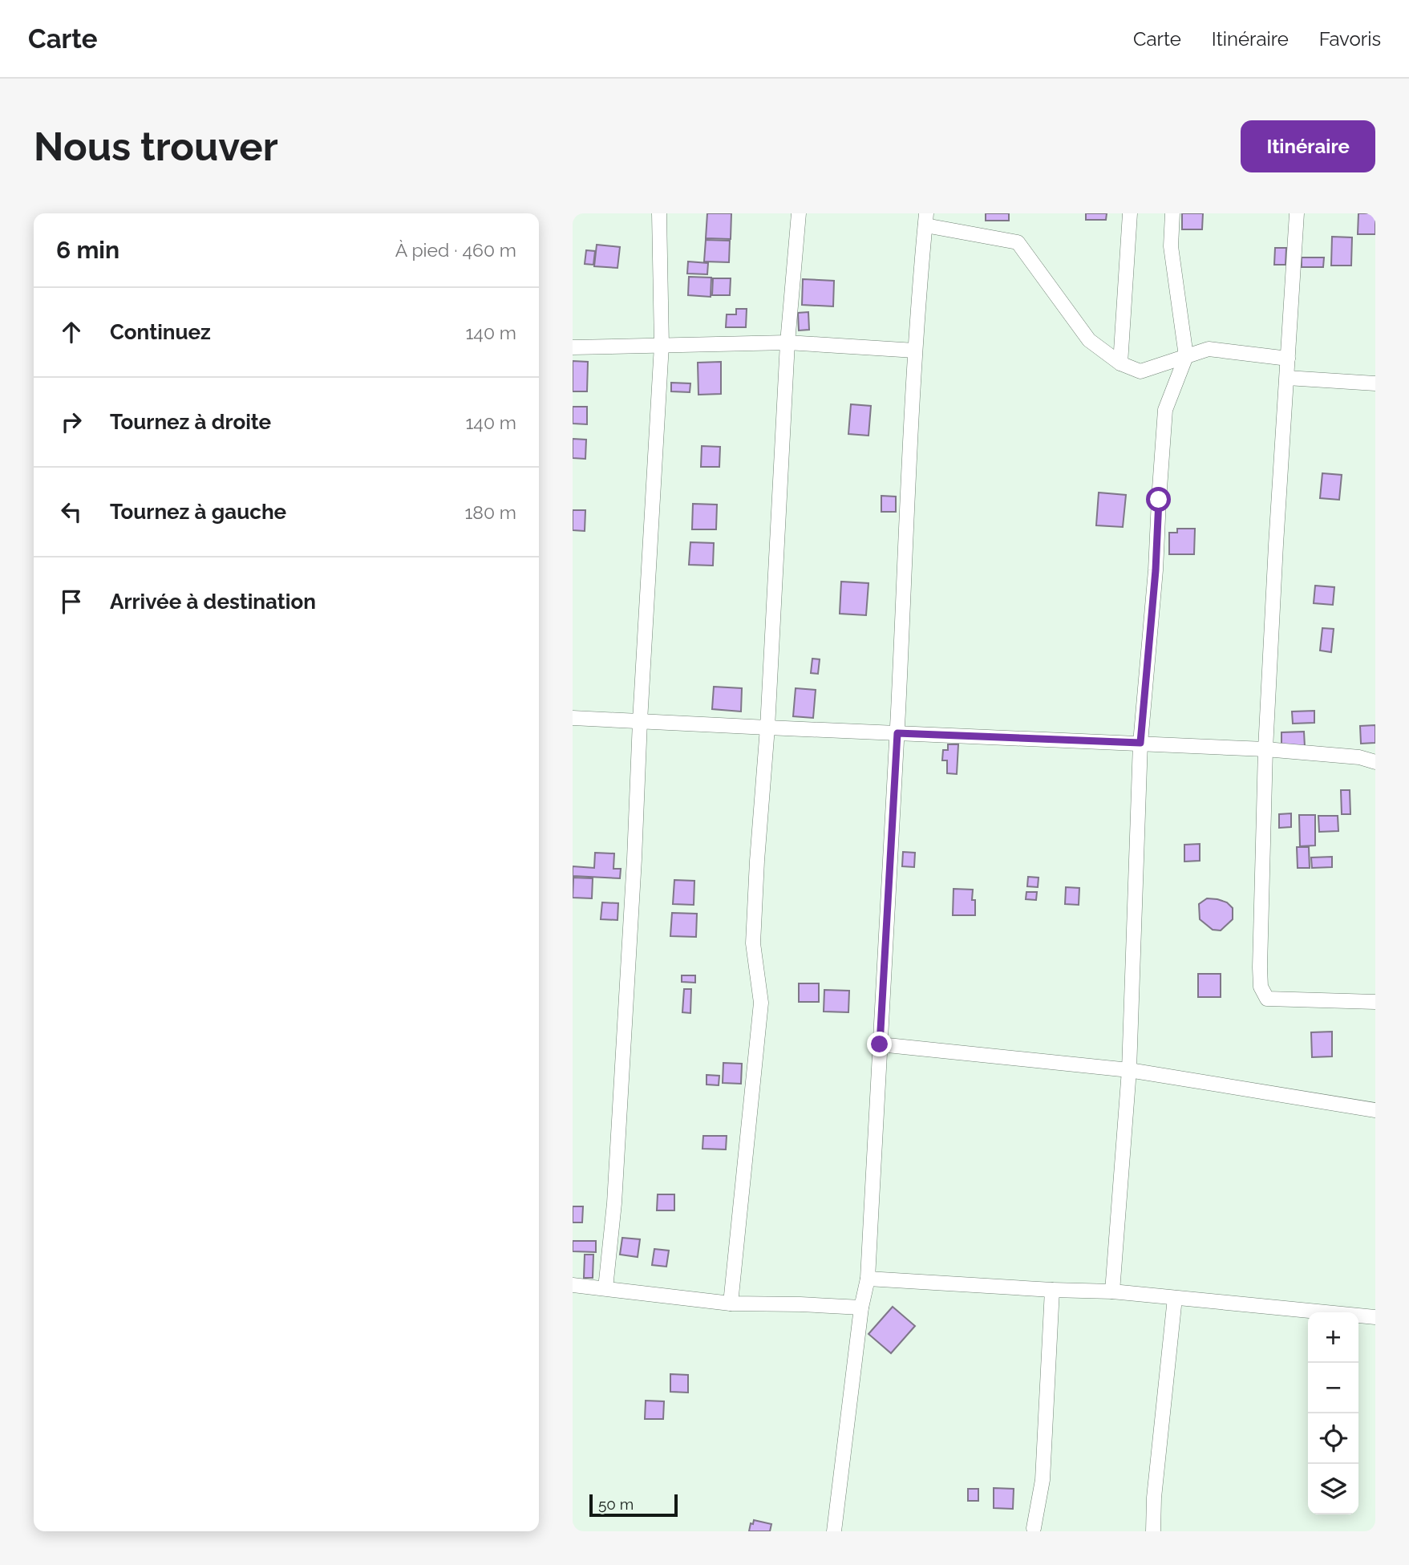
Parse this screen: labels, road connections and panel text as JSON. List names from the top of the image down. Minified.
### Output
{"scale_bar":"50 m","page":{"header":"Carte","nav":["Carte","Itinéraire","Favoris"],"buttons":"Itinéraire","title":"Nous trouver","heading":["6 min","À pied · 460 m"],"list":[["Continuez","140 m"],["Tournez à droite","140 m"],["Tournez à gauche","180 m"],"Arrivée à destination"],"map_buttons":["+","−"],"scale":"50 m"}}
